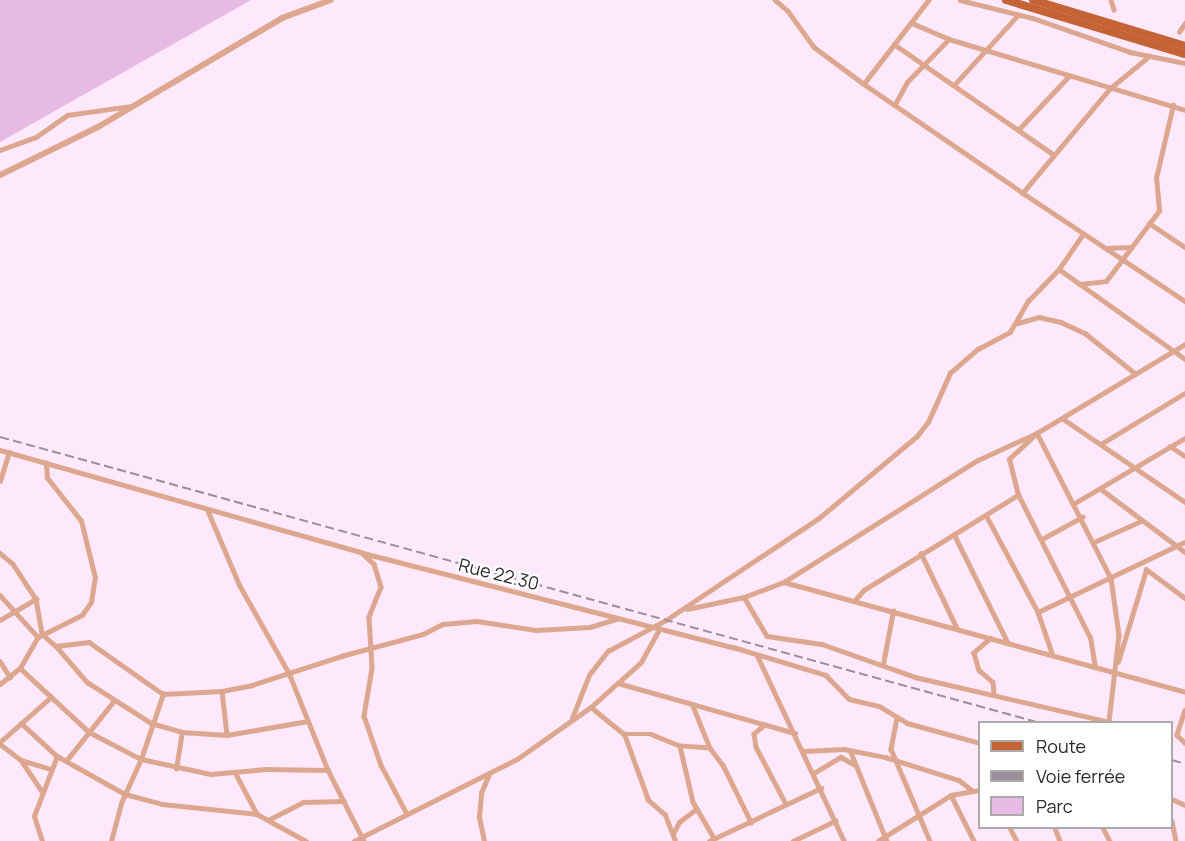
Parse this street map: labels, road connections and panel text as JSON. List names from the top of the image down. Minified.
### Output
{"streets":{"street":["Rue 22.30"]},"legend":["Route","Voie ferrée","Parc"]}
